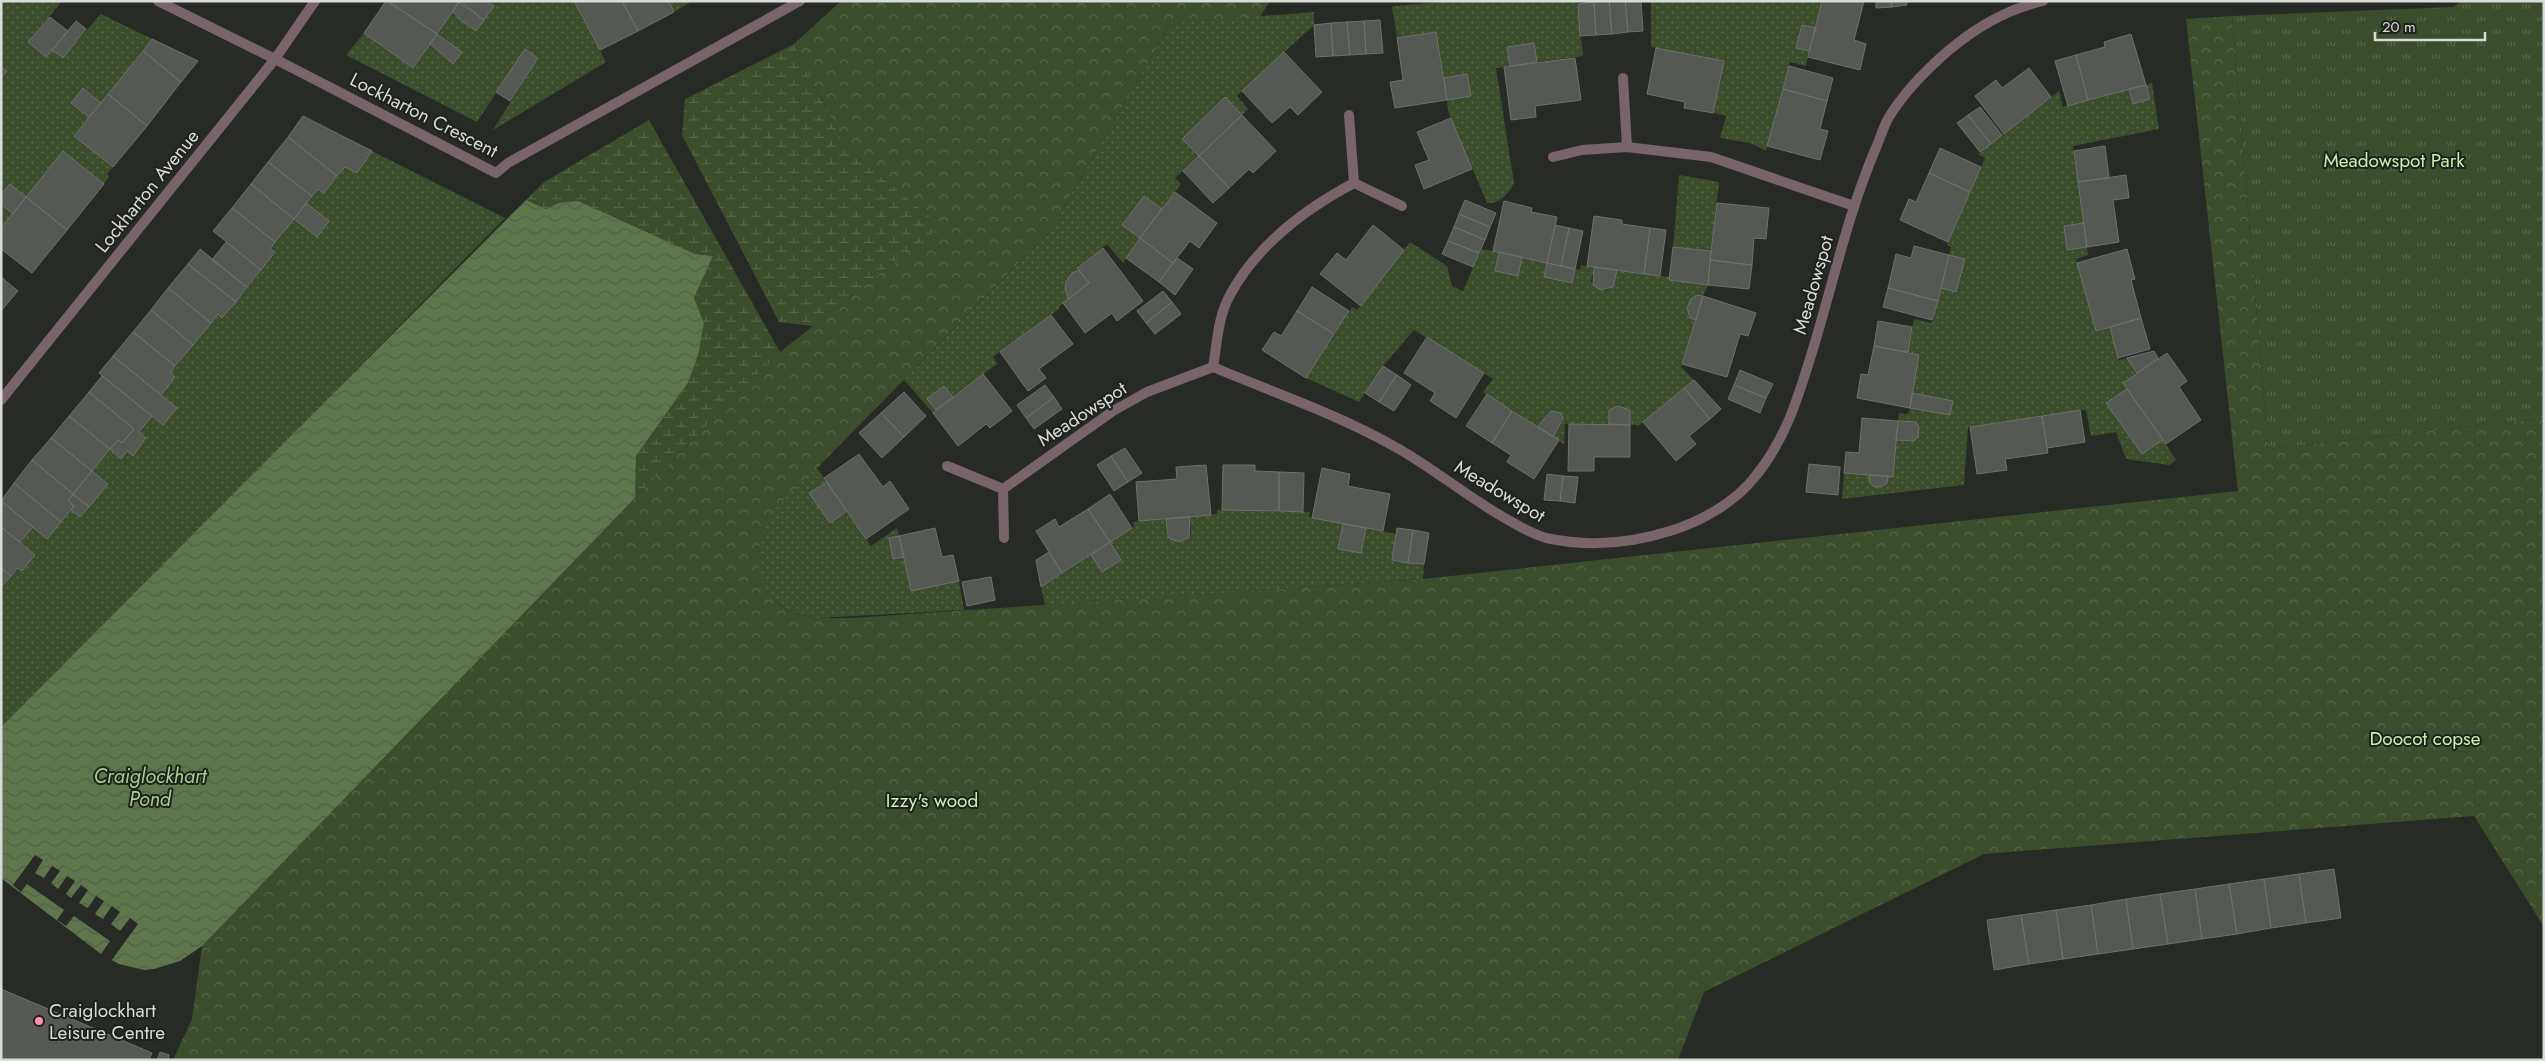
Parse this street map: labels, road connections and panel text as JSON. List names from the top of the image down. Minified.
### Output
{"streets":{"street":["Lockharton Crescent","Lockharton Avenue","Meadowspot"]},"crossings":[["Lockharton Crescent","Lockharton Avenue"]],"water":["Craiglockhart Pond"],"parks":["Meadowspot Park","Doocot copse","Izzy's wood"],"places":["Craiglockhart Leisure Centre"],"scale_bar":"20 m"}
